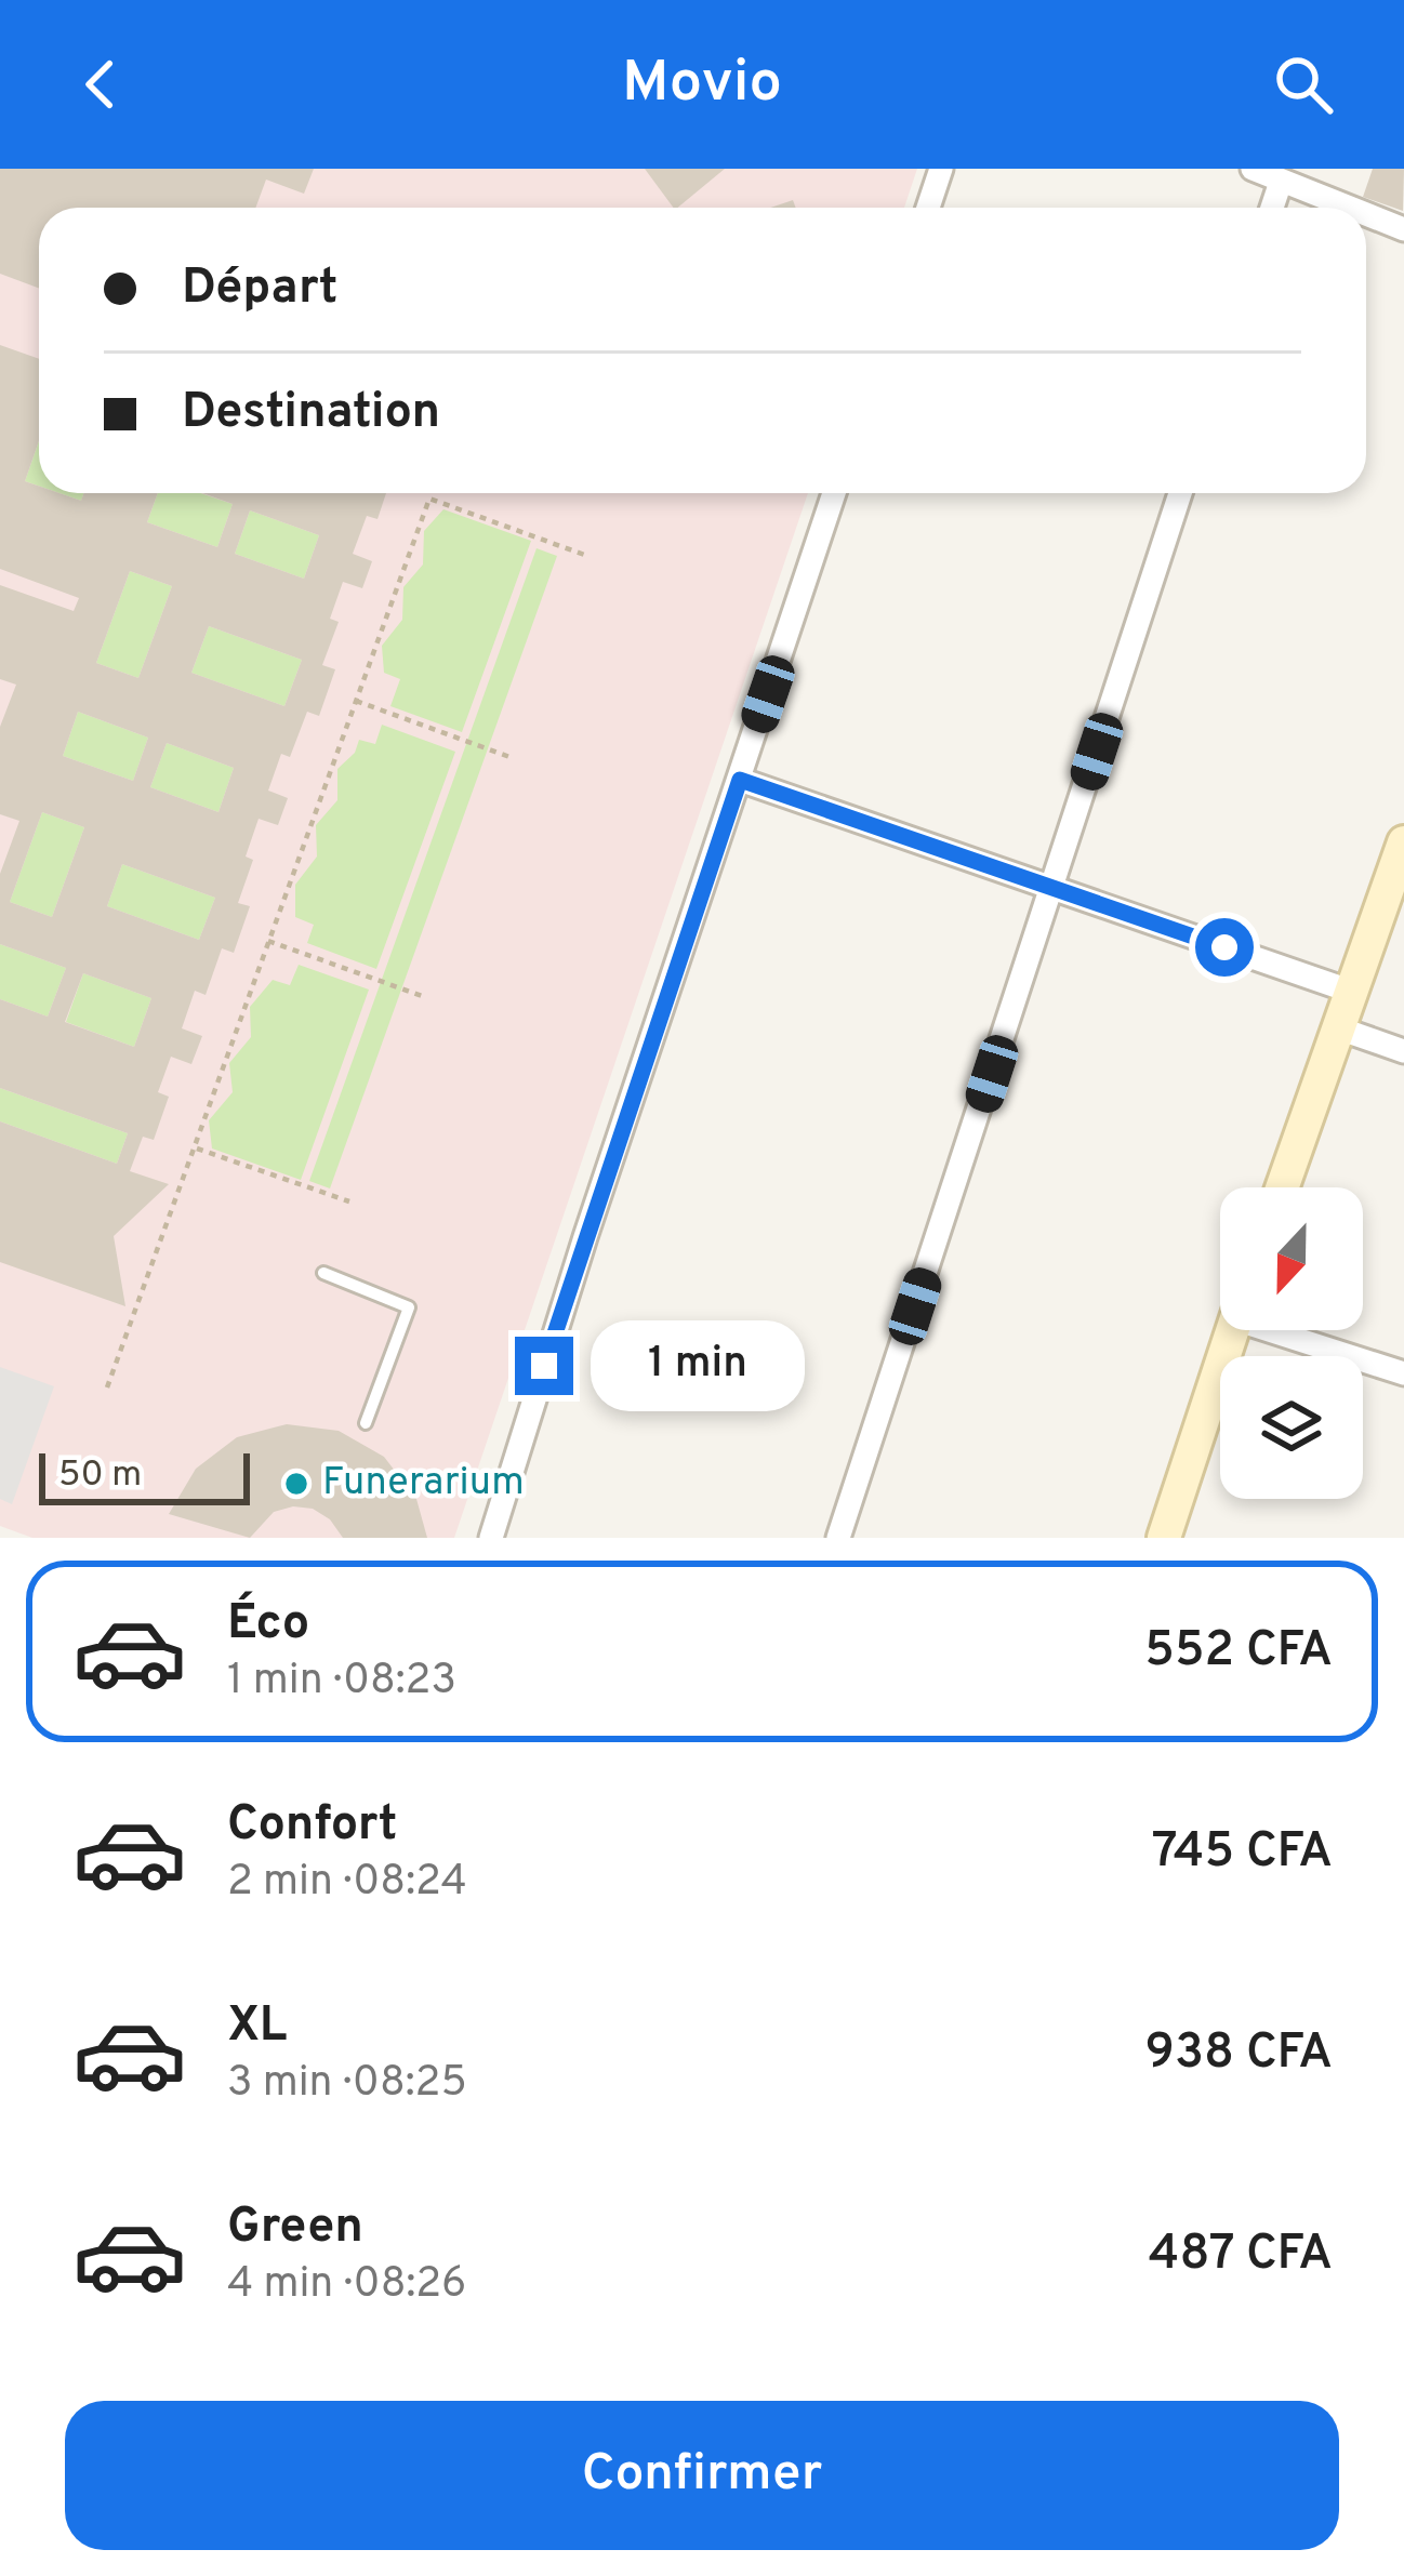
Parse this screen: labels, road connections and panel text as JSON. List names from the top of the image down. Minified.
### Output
{"places":["Funerarium"],"scale_bar":"50 m","north":"bottom","page":{"header":"Movio","banner":["Départ","Destination"],"bubble":"1 min","scale":"50 m","list":[{"name":"Éco","note":"1 min · 08:23","value":"552 CFA"},{"name":"Confort","note":"2 min · 08:24","value":"745 CFA"},{"name":"XL","note":"3 min · 08:25","value":"938 CFA"},{"name":"Green","note":"4 min · 08:26","value":"487 CFA"}],"buttons":"Confirmer"}}
